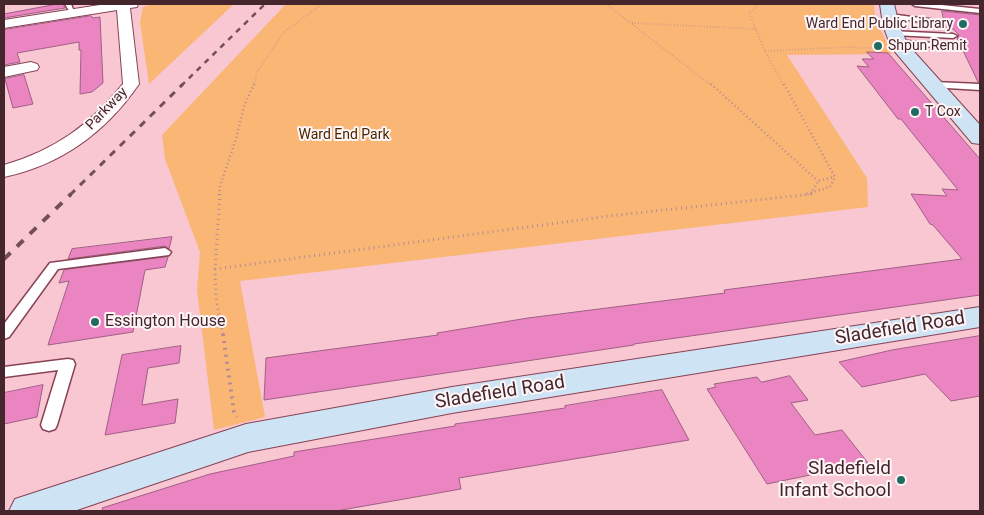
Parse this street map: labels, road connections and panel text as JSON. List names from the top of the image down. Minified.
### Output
{"streets":{"street":["Parkway","Sladefield Road"]},"parks":["Ward End Park"],"places":["Ward End Public Library","Shpun Remit","T Cox","Essington House","Sladefield Infant School"]}
